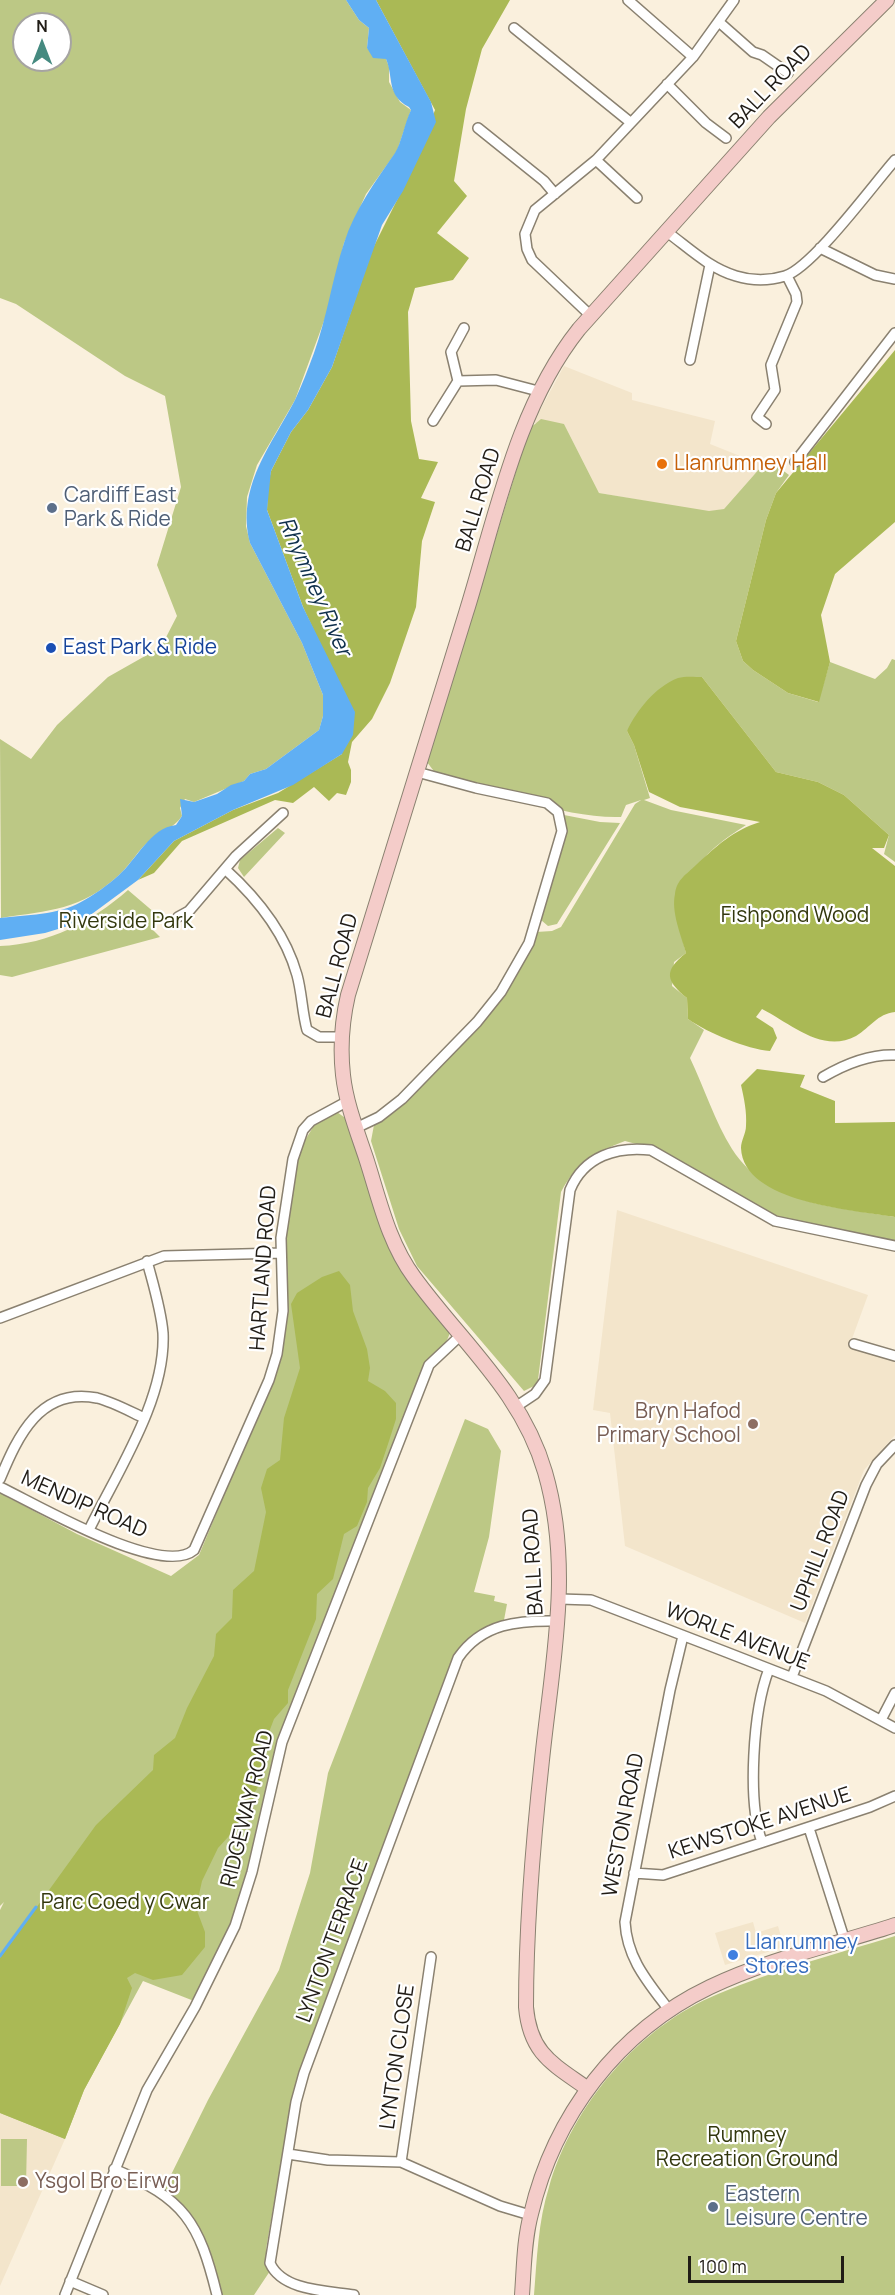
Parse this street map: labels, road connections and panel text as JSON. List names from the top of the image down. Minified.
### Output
{"streets":{"street":["BALL ROAD","HARTLAND ROAD","MENDIP ROAD","UPHILL ROAD","WORLE AVENUE","RIDGEWAY ROAD","KEWSTOKE AVENUE","WESTON ROAD","LYNTON TERRACE","LYNTON CLOSE"]},"crossings":[["BALL ROAD","HARTLAND ROAD"],["BALL ROAD","WORLE AVENUE"],["BALL ROAD","RIDGEWAY ROAD"],["BALL ROAD","LYNTON TERRACE"],["HARTLAND ROAD","MENDIP ROAD"],["UPHILL ROAD","WORLE AVENUE"],["WORLE AVENUE","WESTON ROAD"],["KEWSTOKE AVENUE","WESTON ROAD"]],"water":["Rhymney River"],"parks":["Fishpond Wood","Riverside Park","Parc Coed y Cwar","Rumney Recreation Ground"],"places":["Llanrumney Hall","Cardiff East Park & Ride","East Park & Ride","Bryn Hafod Primary School","Llanrumney Stores","Ysgol Bro Eirwg","Eastern Leisure Centre"],"scale_bar":"100 m","north":"top"}
